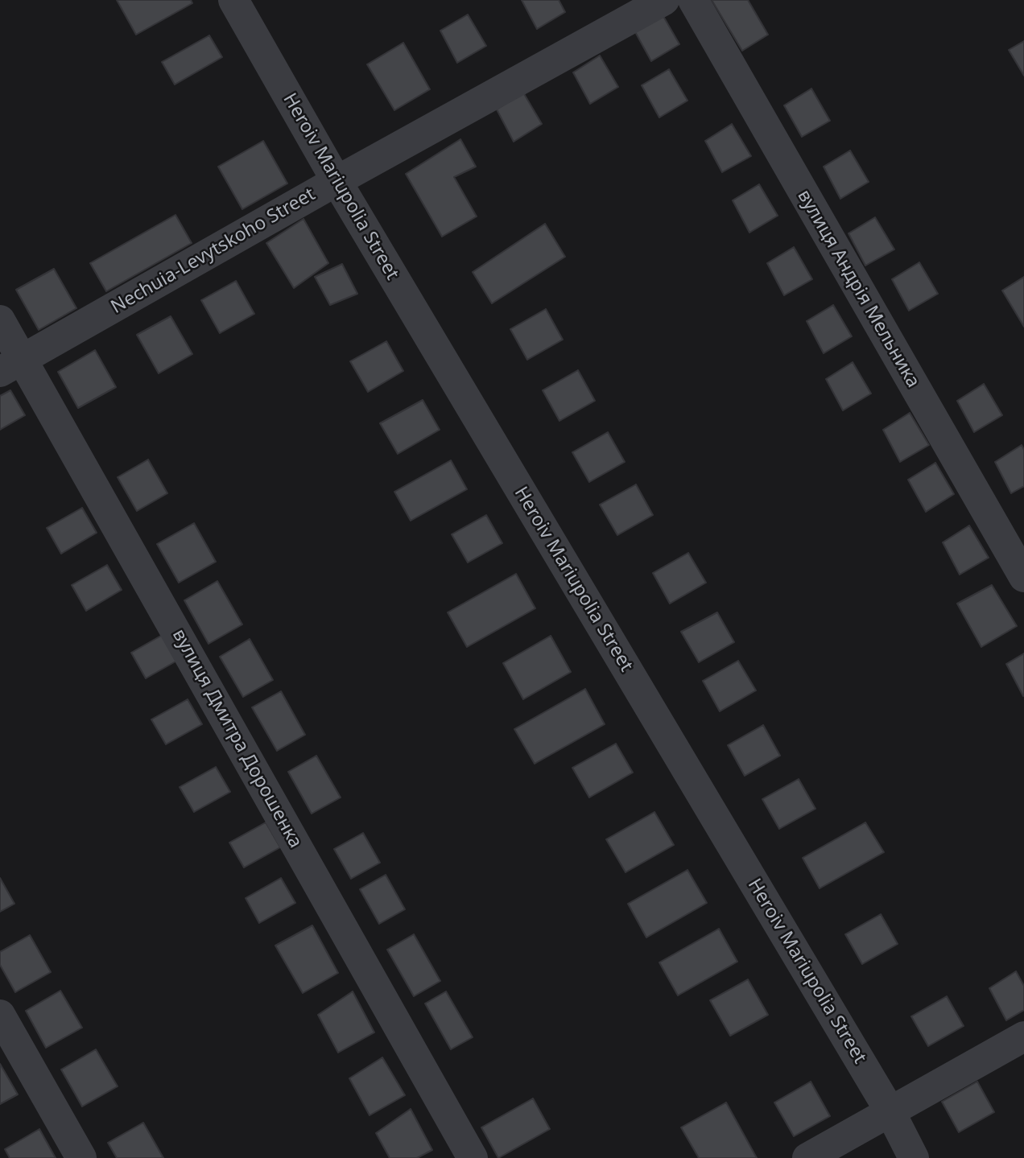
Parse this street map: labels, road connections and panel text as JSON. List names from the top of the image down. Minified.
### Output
{"streets":{"street":["Heroiv Mariupolia Street","Nechuia-Levytskoho Street","вулиця Андрія Мельника","вулиця Дмитра Дорошенка"]},"crossings":[["Heroiv Mariupolia Street","Nechuia-Levytskoho Street"],["Nechuia-Levytskoho Street","вулиця Дмитра Дорошенка"]]}
